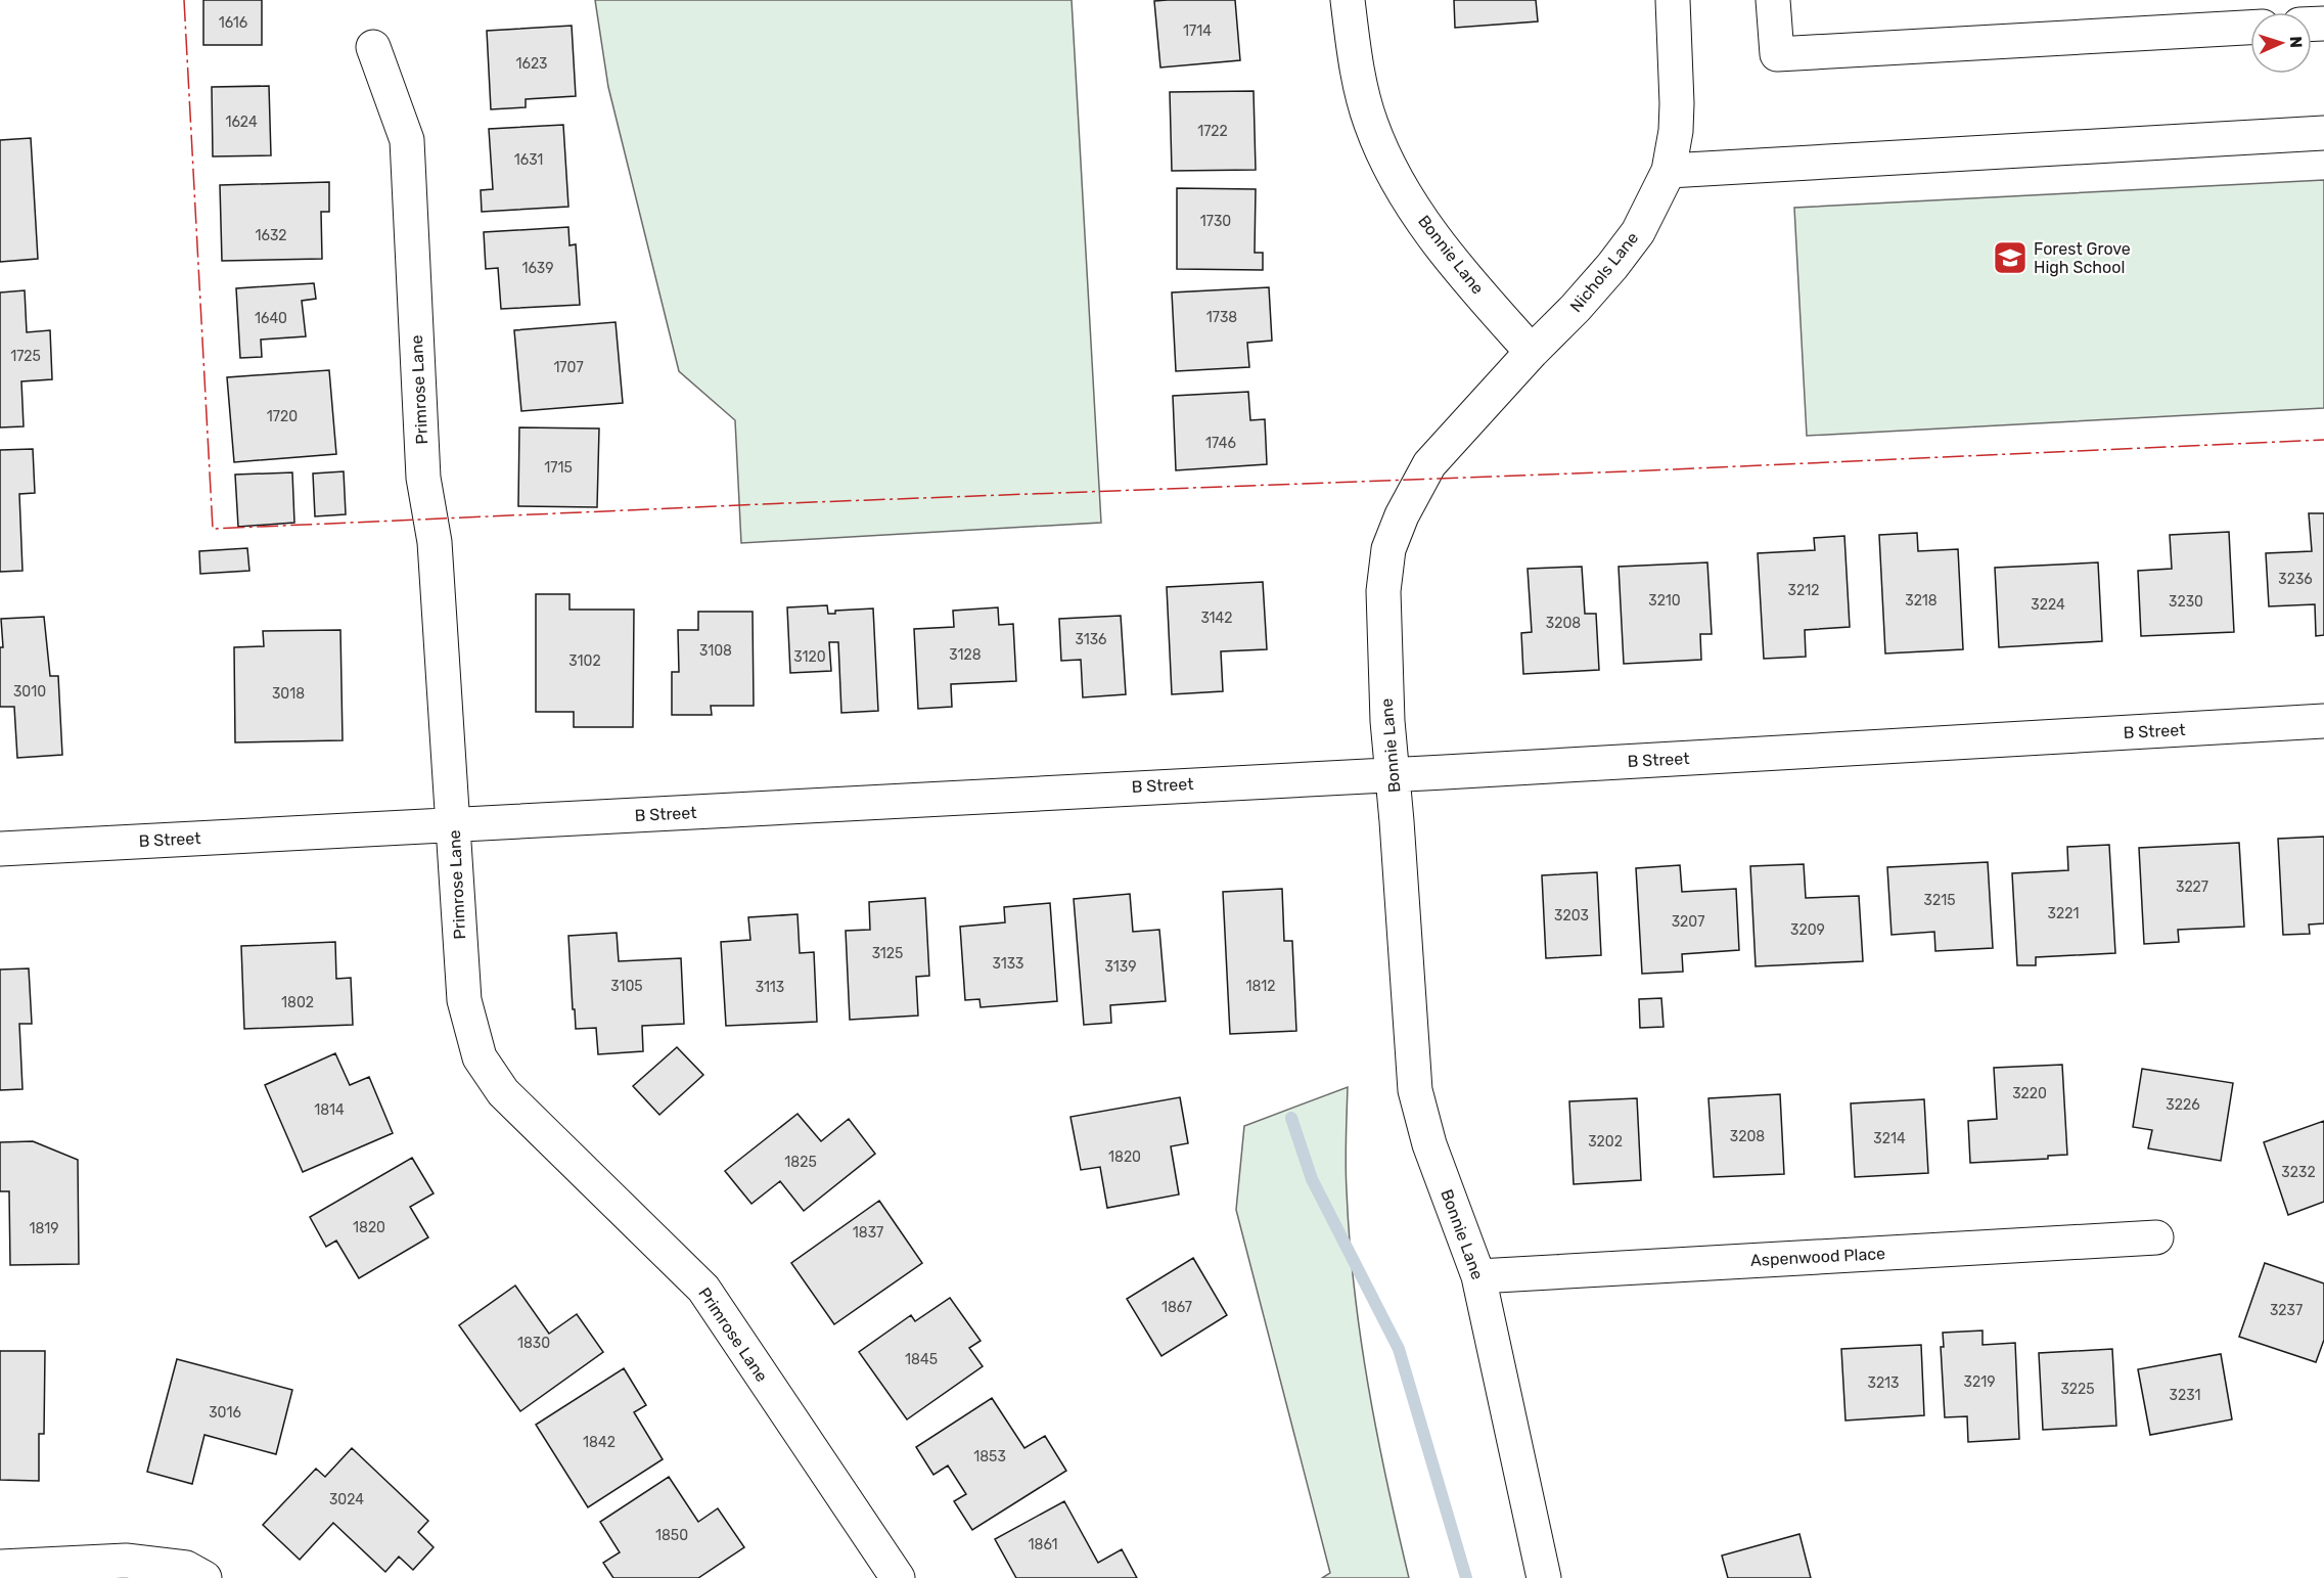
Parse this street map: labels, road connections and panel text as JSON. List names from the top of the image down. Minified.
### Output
{"streets":{"street":["Bonnie Lane","Nichols Lane","Primrose Lane","B Street","Aspenwood Place"]},"crossings":[["Bonnie Lane","Nichols Lane"],["Bonnie Lane","B Street"],["Bonnie Lane","Aspenwood Place"],["Primrose Lane","B Street"]],"places":{"school or university":["Forest Grove High School"]},"house_numbers":["1616","1714","1623","1624","1722","1631","1730","1632","1639","1738","1640","1725","1707","1720","1746","1715","3236","3212","3210","3218","3230","3224","3142","3208","3136","3108","3128","3120","3102","3010","3018","3227","3215","3221","3203","3207","3209","3125","3133","3139","3105","1812","3113","1802","3220","3226","1814","3208","3214","3202","1820","1825","3232","1820","1819","1837","1867","3237","1830","1845","3219","3213","3225","3231","3016","1842","1853","3024","1850","1861"],"north":"right"}
